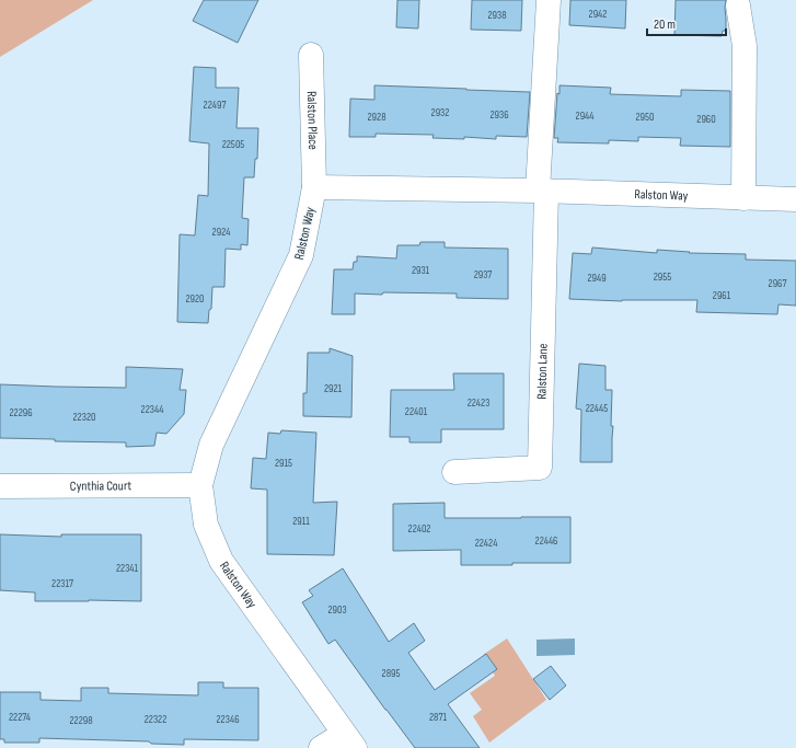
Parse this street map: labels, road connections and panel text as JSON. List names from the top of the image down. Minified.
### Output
{"streets":{"street":["Ralston Place","Ralston Way","Ralston Lane","Cynthia Court"]},"crossings":[["Ralston Place","Ralston Way"],["Ralston Way","Ralston Lane"],["Ralston Way","Cynthia Court"]],"house_numbers":["2942","2938","22497","2932","2936","2944","2928","2950","2960","22505","2924","2931","2937","2955","2949","2967","2961","2920","2921","22423","22445","22344","22401","22296","22320","2915","2911","22402","22446","22424","22341","22317","2903","2895","22274","2871","22322","22346","22298"],"scale_bar":"20 m"}
